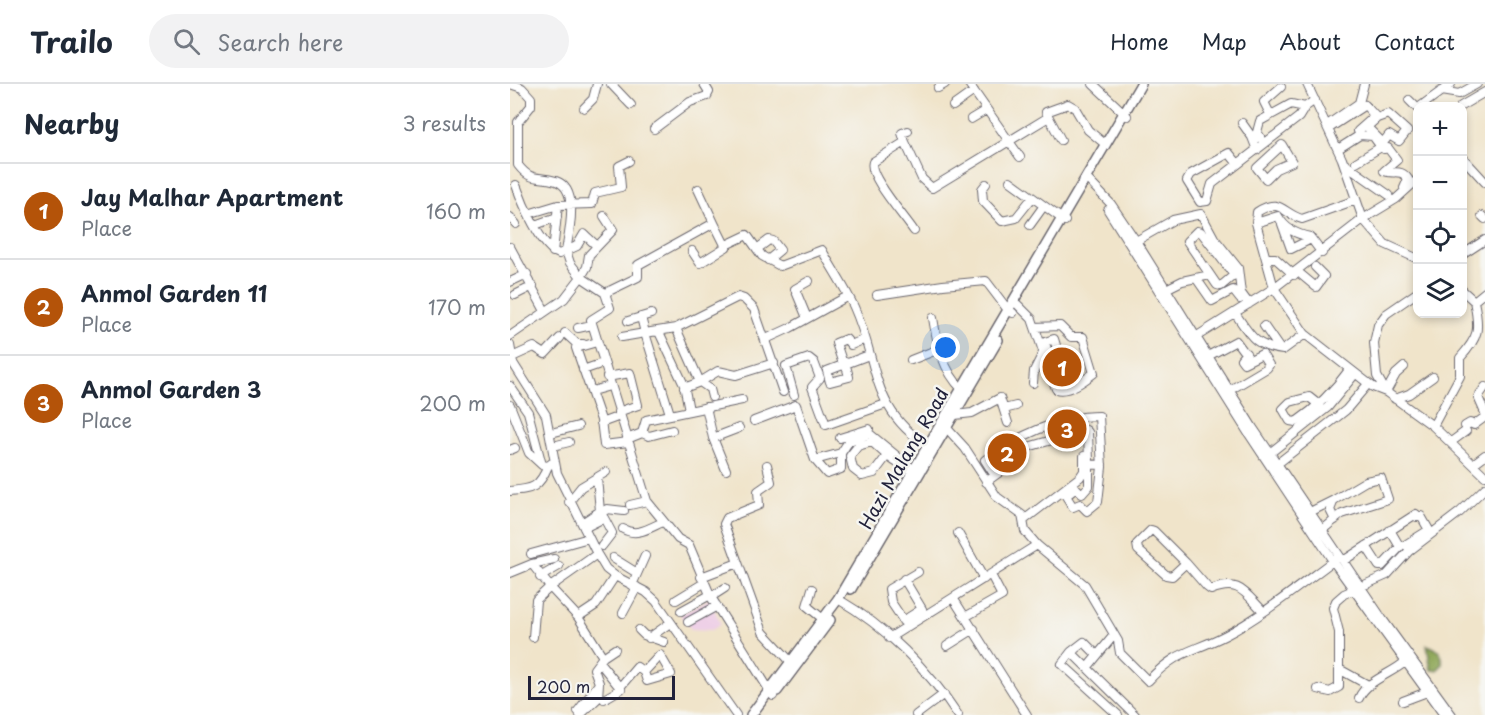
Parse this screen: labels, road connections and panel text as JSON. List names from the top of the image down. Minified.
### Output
{"streets":{"main road":["Hazi Malang Road"]},"scale_bar":"200 m","page":{"header":"Trailo","search":"Search here","nav":["Home","Map","About","Contact"],"heading":["Nearby","3 results"],"map_buttons":["+","−"],"list":[{"mark":"1","name":"Jay Malhar Apartment","note":"Place","value":"160 m"},{"mark":"2","name":"Anmol Garden 11","note":"Place","value":"170 m"},{"mark":"3","name":"Anmol Garden 3","note":"Place","value":"200 m"}],"pins":["1","3","2"],"scale":"200 m"}}
